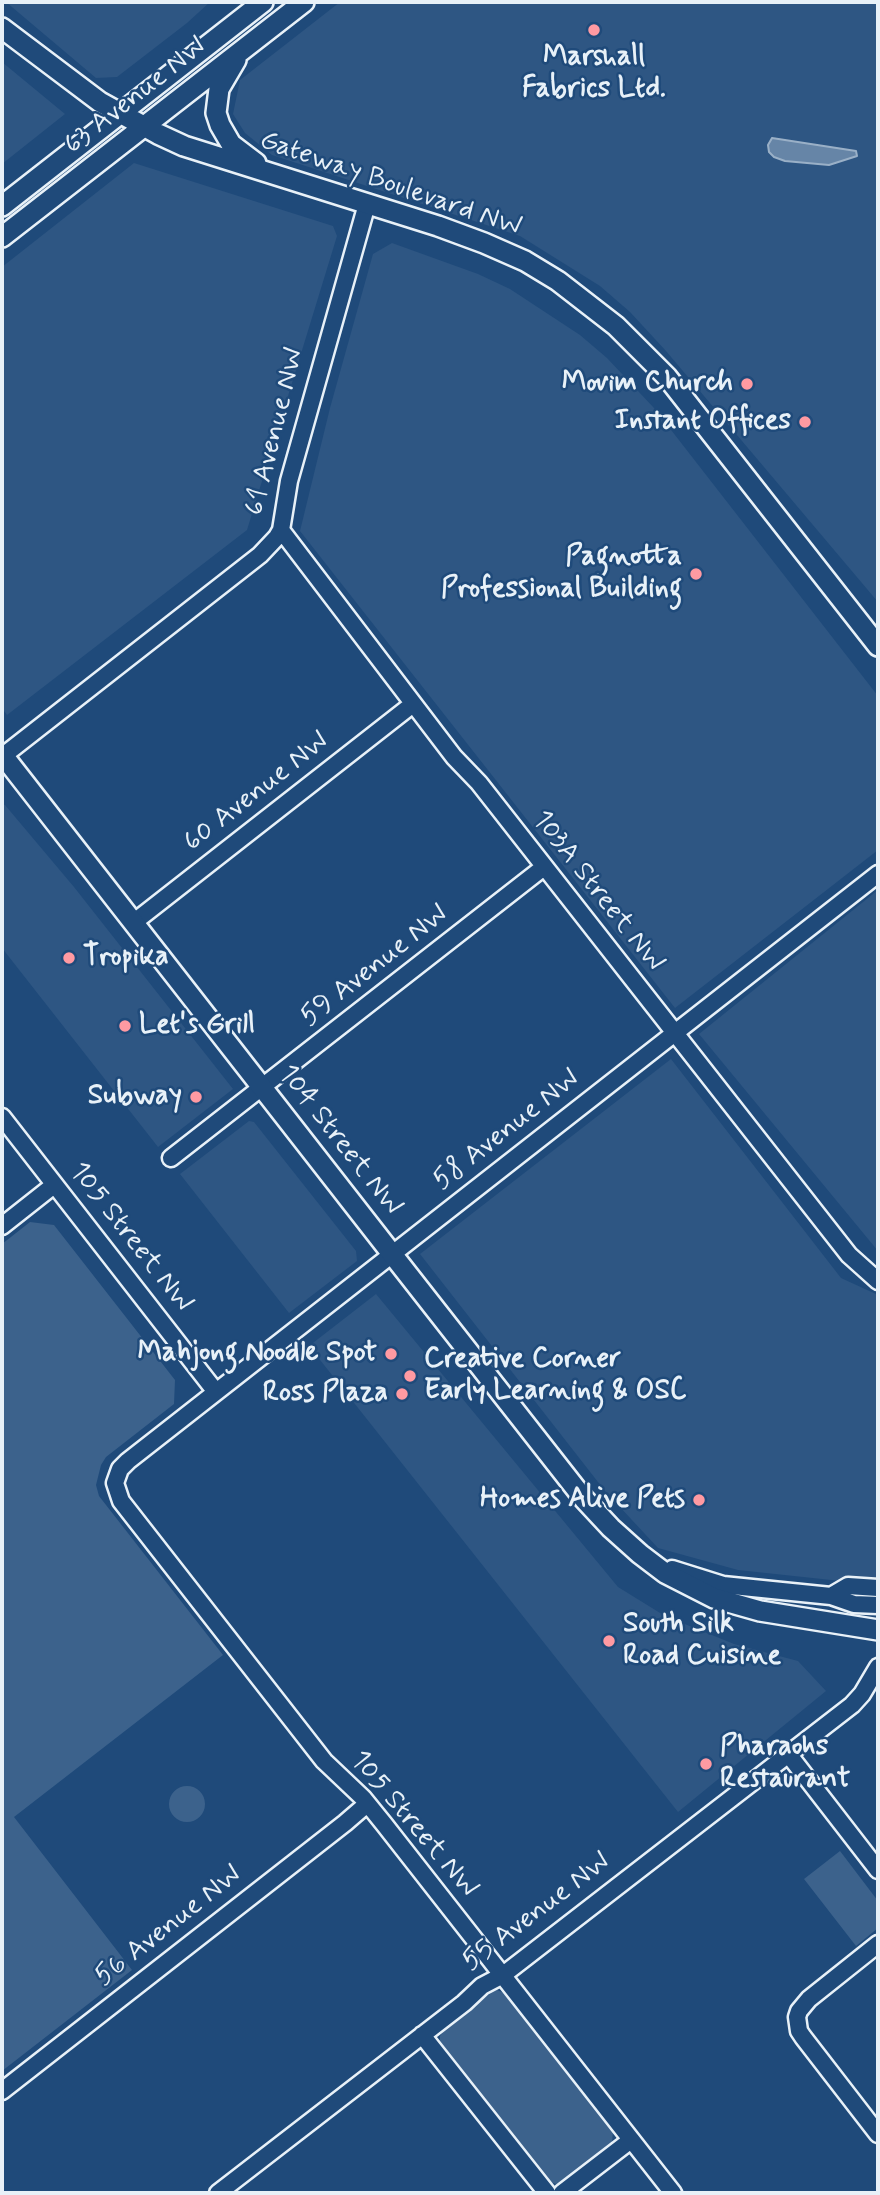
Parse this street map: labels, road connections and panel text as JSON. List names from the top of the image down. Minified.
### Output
{"streets":{"main road":["63 Avenue NW","Gateway Boulevard NW","104 Street NW"],"street":["61 Avenue NW","60 Avenue NW","103A Street NW","59 Avenue NW","58 Avenue NW","105 Street NW","55 Avenue NW","56 Avenue NW"]},"crossings":[["63 Avenue NW","Gateway Boulevard NW"],["Gateway Boulevard NW","61 Avenue NW"],["61 Avenue NW","103A Street NW"],["61 Avenue NW","104 Street NW"],["60 Avenue NW","103A Street NW"],["60 Avenue NW","104 Street NW"],["103A Street NW","59 Avenue NW"],["103A Street NW","58 Avenue NW"],["59 Avenue NW","104 Street NW"],["58 Avenue NW","104 Street NW"],["58 Avenue NW","105 Street NW"],["105 Street NW","55 Avenue NW"],["105 Street NW","56 Avenue NW"]],"places":["Marshall Fabrics Ltd.","Movim Church","Instant Offices","Pagnotta Professional Building","Tropika","Let's Grill","Subway","Mahjong Noodle Spot","Creative Corner Early Learning & OSC","Ross Plaza","Homes Alive Pets","South Silk Road Cuisine","Pharaohs Restaurant"]}
